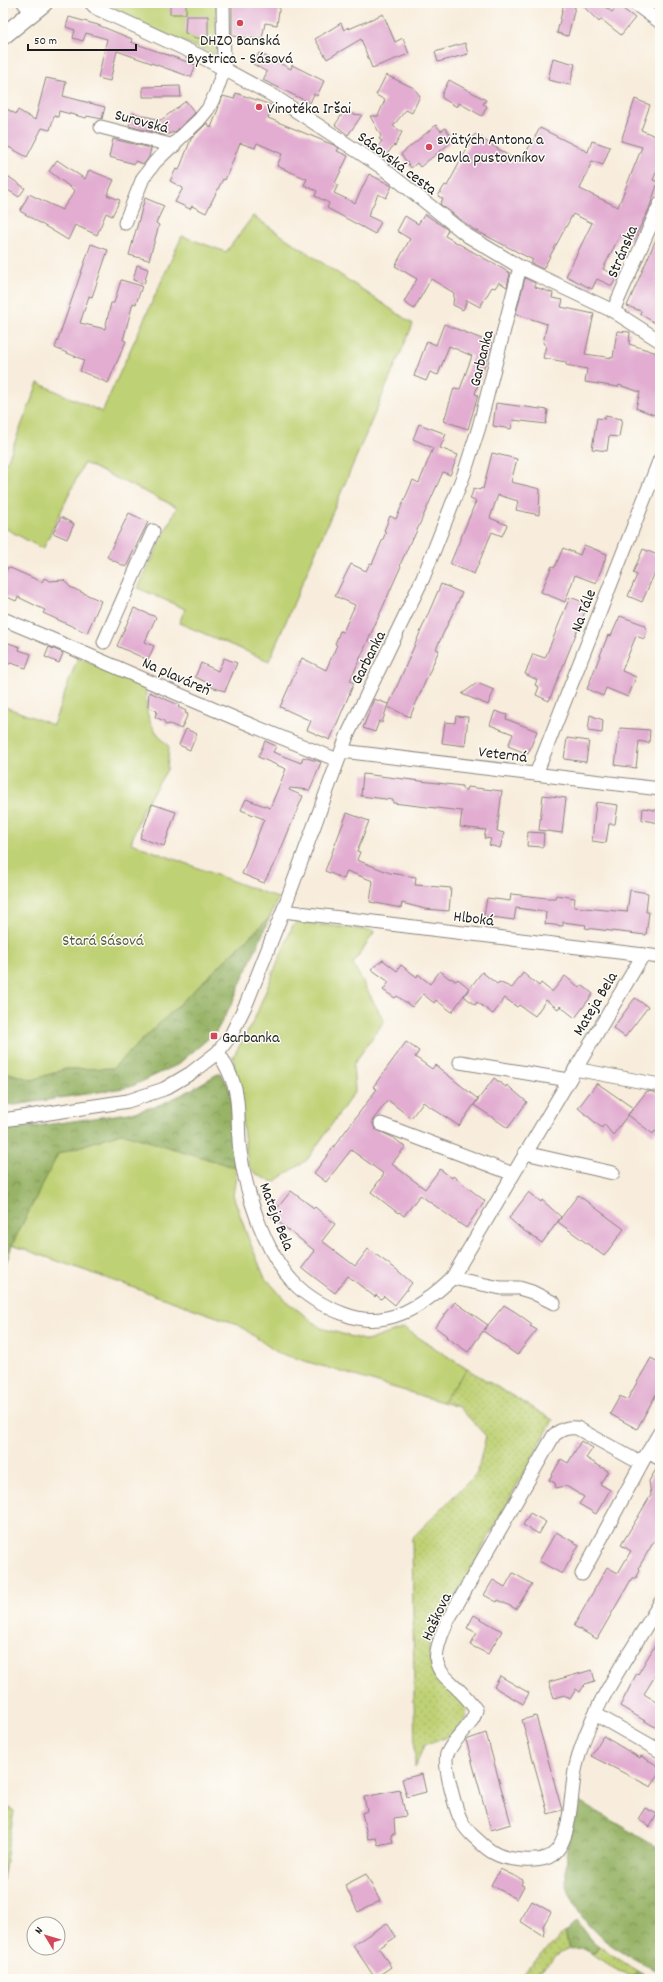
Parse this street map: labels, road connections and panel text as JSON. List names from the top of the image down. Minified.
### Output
{"streets":{"street":["Surovská","Sásovská cesta","Stránska","Garbanka","Na Tále","Na plaváreň","Veterná","Hlboká","Mateja Bela","Haškova"]},"crossings":[["Surovská","Sásovská cesta"],["Sásovská cesta","Stránska"],["Sásovská cesta","Garbanka"],["Garbanka","Na plaváreň"],["Garbanka","Veterná"],["Garbanka","Hlboká"],["Garbanka","Mateja Bela"],["Na Tále","Veterná"],["Na plaváreň","Veterná"],["Hlboká","Mateja Bela"]],"parks":["Stará Sásová"],"places":{"other":["DHZO Banská Bystrica - Sásová","Vinotéka Iršai","svätých Antona a Pavla pustovníkov"],"transit":["Garbanka"]},"scale_bar":"50 m","north":"top left"}
